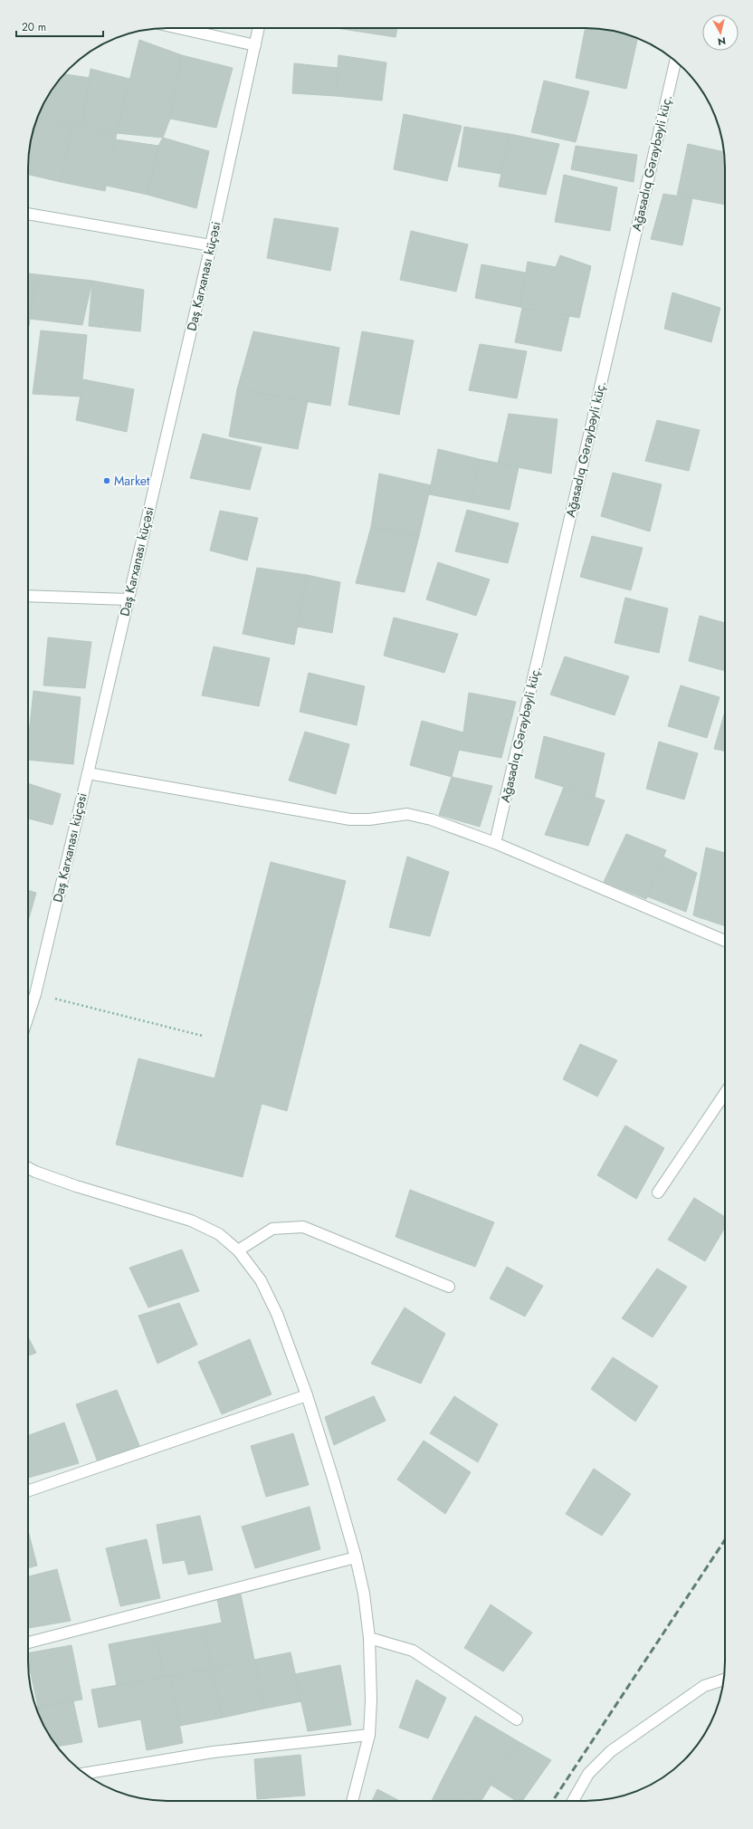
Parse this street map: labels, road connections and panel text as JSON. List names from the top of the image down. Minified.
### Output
{"streets":{"street":["Ağasadıq Gəraybəyli küç.","Daş Karxanası küçəsi"]},"places":["Market"],"scale_bar":"20 m","north":"bottom"}
